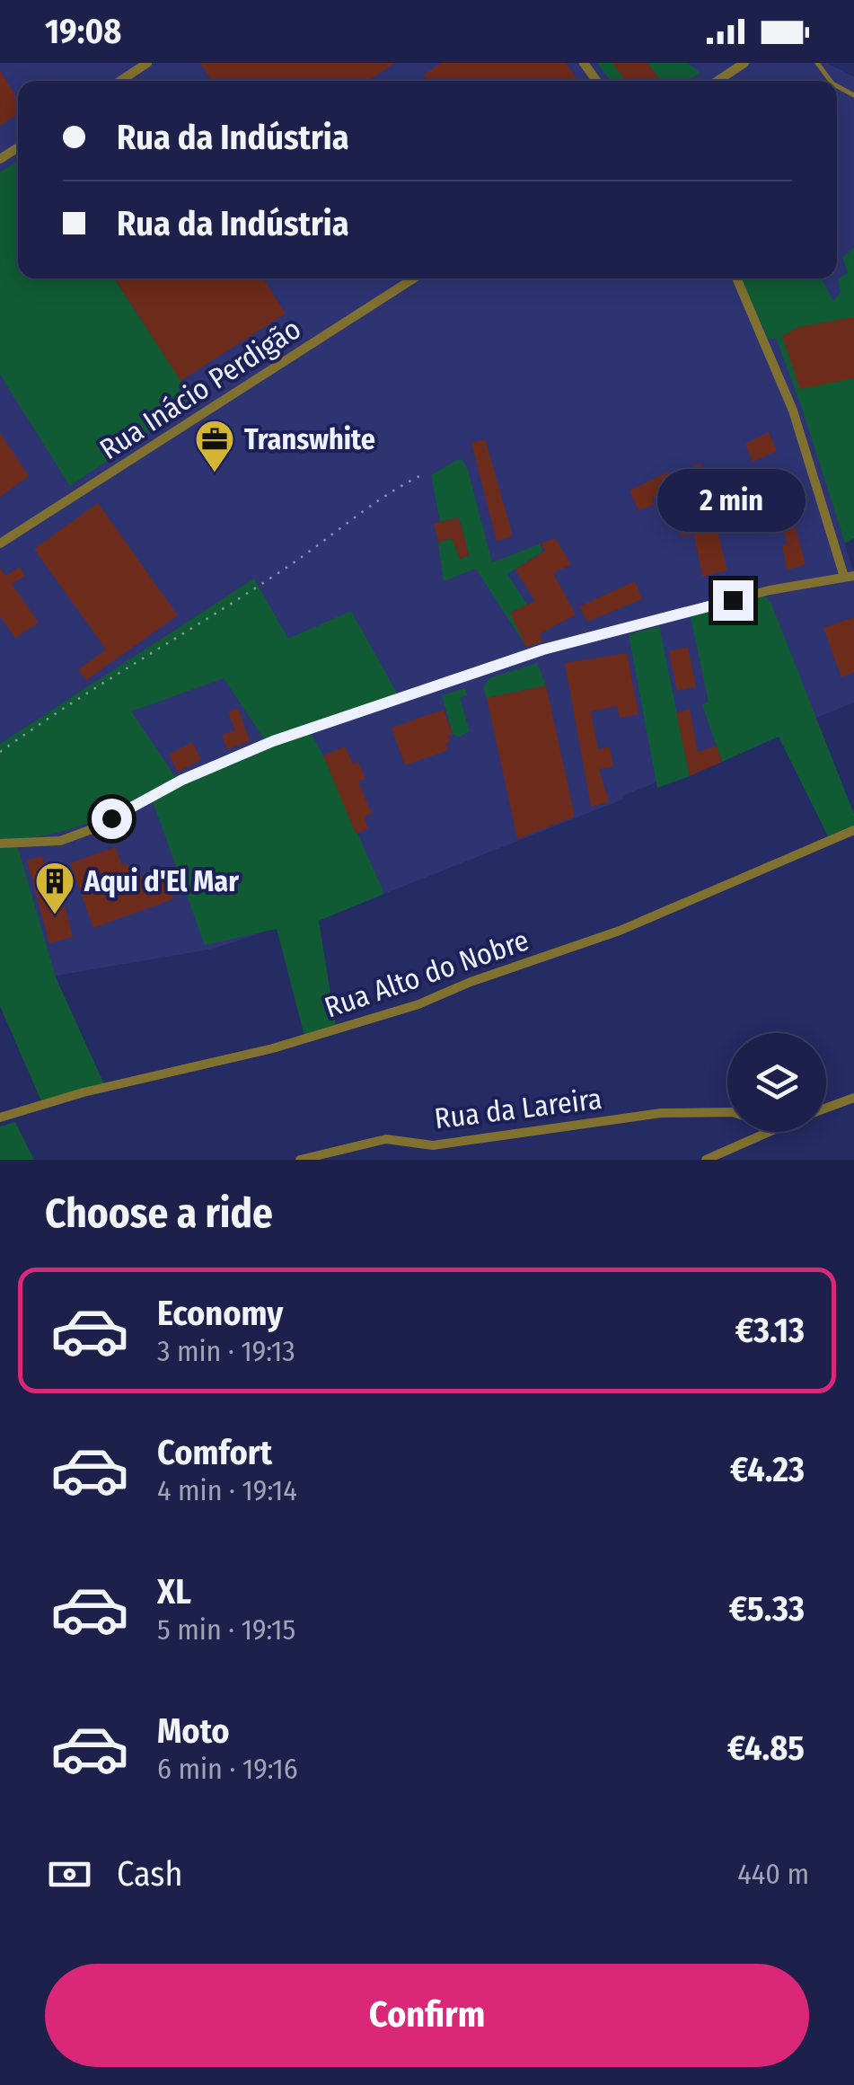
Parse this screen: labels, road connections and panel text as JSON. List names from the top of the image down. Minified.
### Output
{"streets":{"street":["Rua Inácio Perdigão","Rua Alto do Nobre","Rua da Lareira"]},"places":{"office":["Transwhite"],"building":["Aqui d'El Mar"]},"page":{"status":"19:08","banner":["Rua da Indústria","Rua da Indústria"],"bubble":"2 min","heading":"Choose a ride","list":[{"name":"Economy","note":"3 min · 19:13","value":"€3.13"},{"name":"Comfort","note":"4 min · 19:14","value":"€4.23"},{"name":"XL","note":"5 min · 19:15","value":"€5.33"},{"name":"Moto","note":"6 min · 19:16","value":"€4.85"}],"pay":["Cash","440 m"],"buttons":"Confirm"}}
